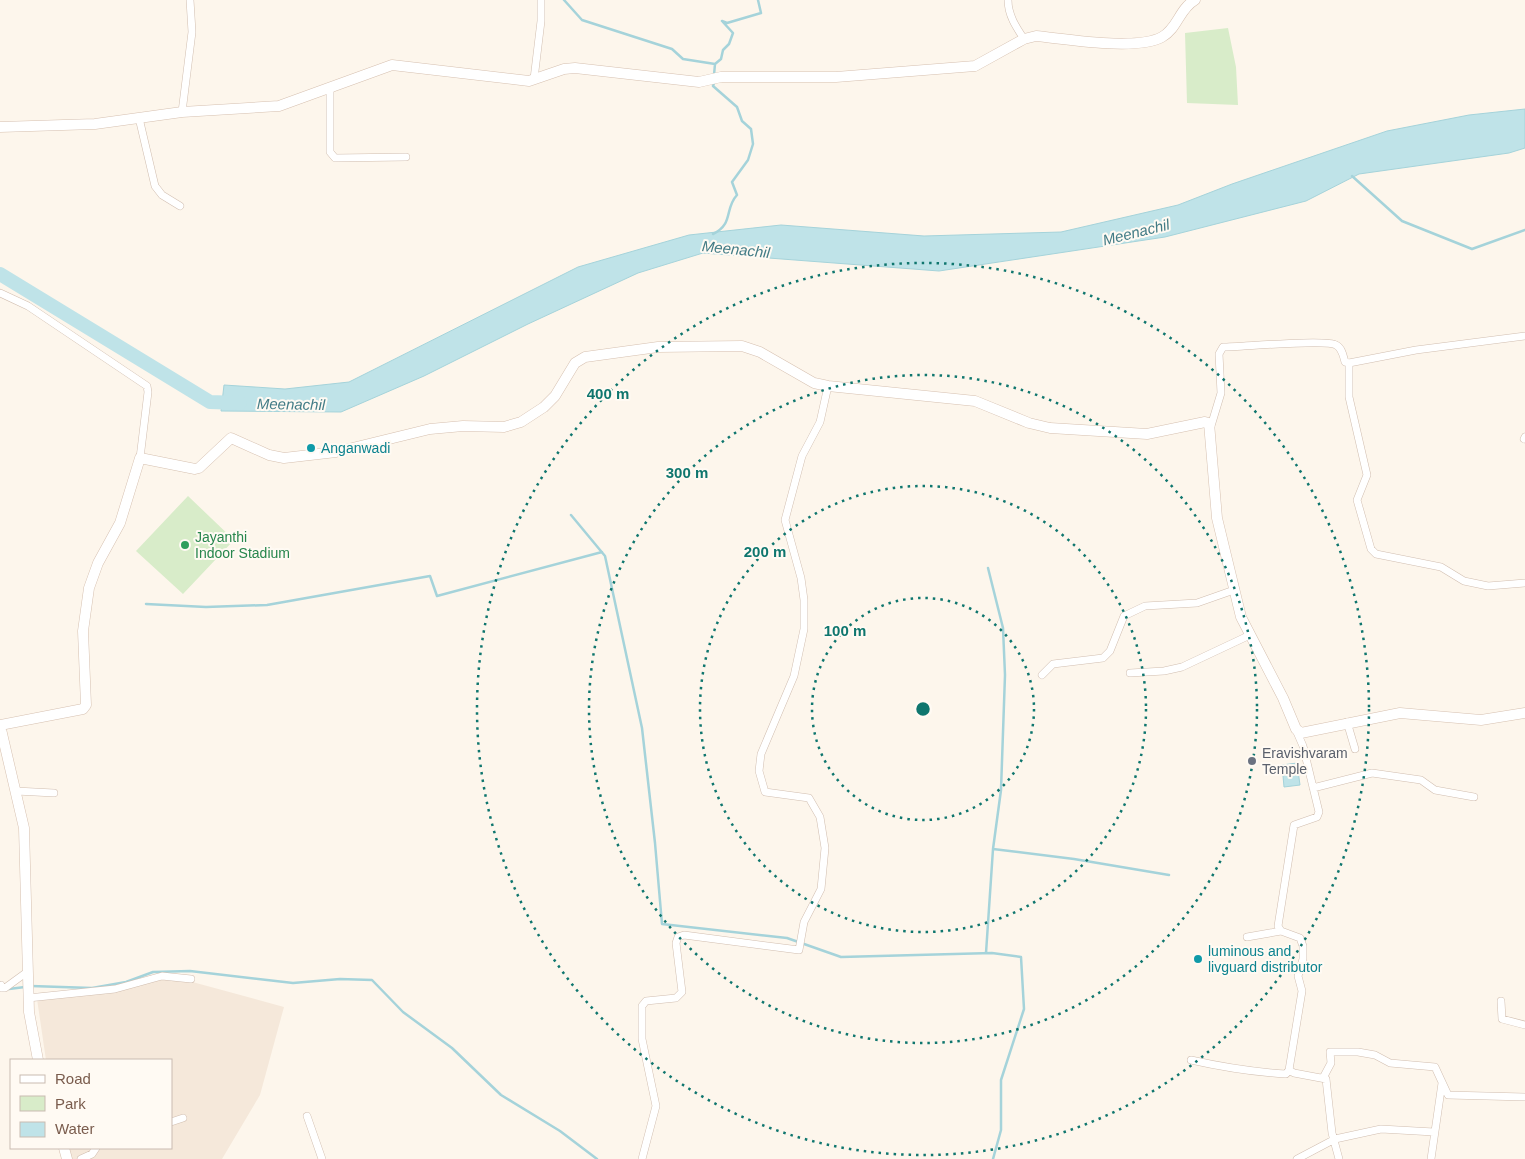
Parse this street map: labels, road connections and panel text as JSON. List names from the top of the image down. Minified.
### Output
{"water":["Meenachil"],"places":["Anganwadi","Jayanthi Indoor Stadium","Eravishvaram Temple","luminous and livguard distributor"],"legend":["Road","Park","Water"],"rings":["400 m","300 m","200 m","100 m"]}
